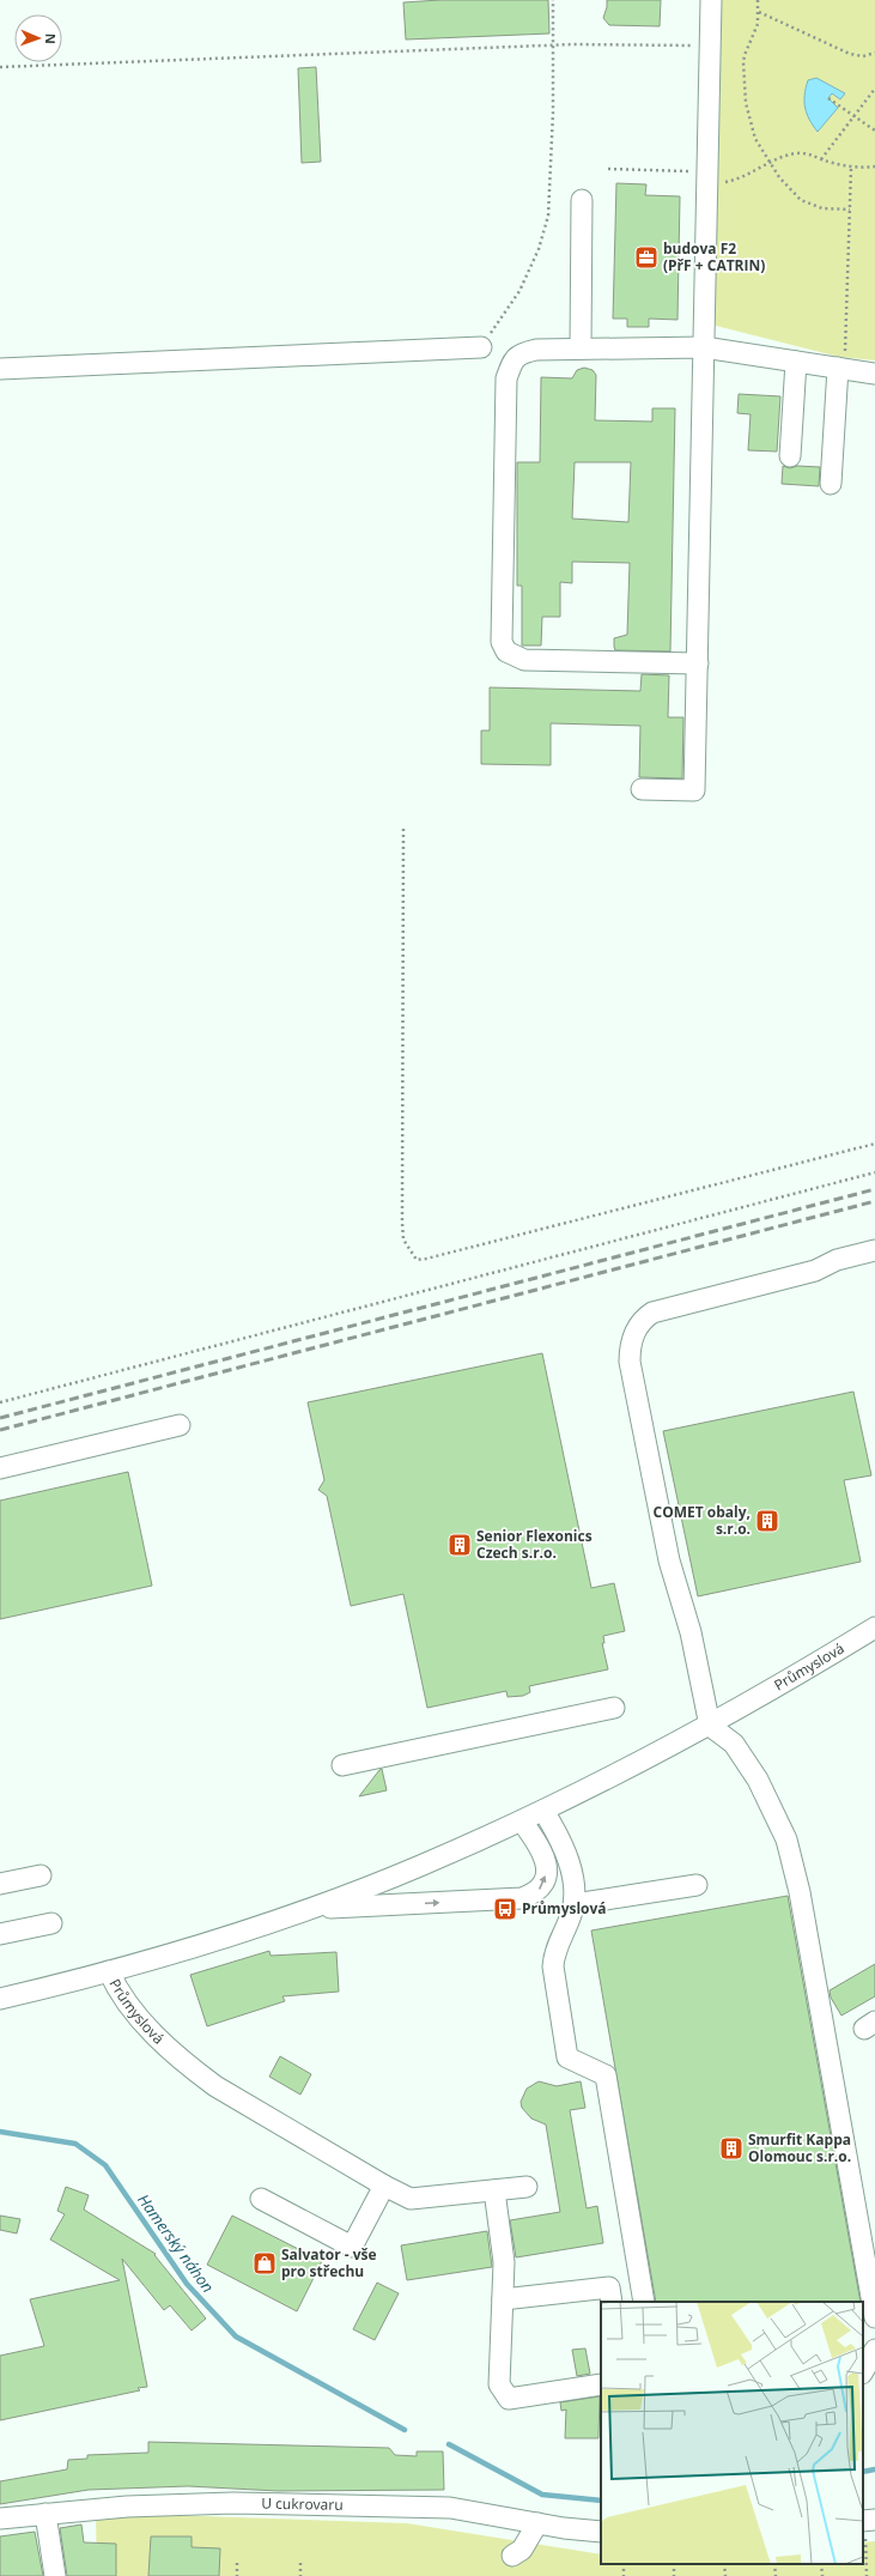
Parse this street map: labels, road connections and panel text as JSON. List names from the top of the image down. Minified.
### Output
{"streets":{"street":["Průmyslová","U cukrovaru"]},"water":["Hamerský náhon"],"places":{"office":["budova F2 (PřF + CATRIN)"],"building":["COMET obaly, s.r.o.","Senior Flexonics Czech s.r.o.","Smurfit Kappa Olomouc s.r.o."],"bus stop":["Průmyslová"],"shop":["Salvator - vše pro střechu"]},"north":"right"}
